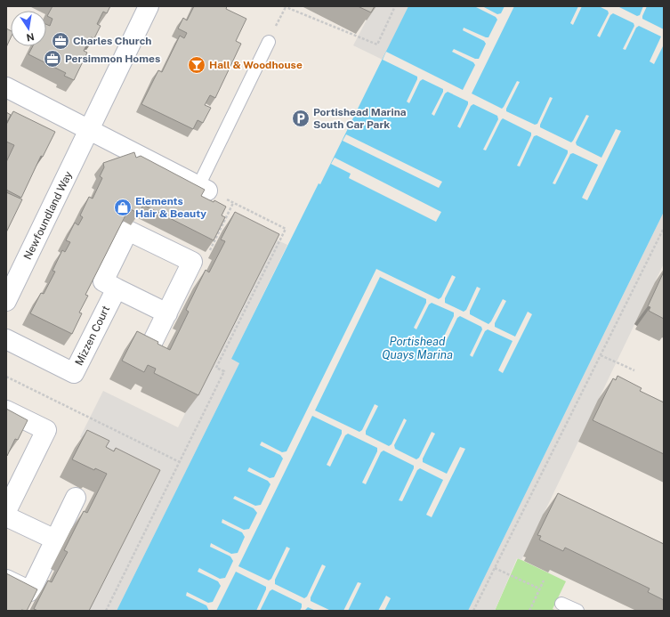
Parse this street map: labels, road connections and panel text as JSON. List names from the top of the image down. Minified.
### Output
{"streets":{"street":["Newfoundland Way","Mizzen Court"]},"water":["Portishead Quays Marina"],"places":{"office":["Charles Church","Persimmon Homes"],"bar":["Hall & Woodhouse"],"parking":["Portishead Marina South Car Park"],"shop":["Elements Hair & Beauty"]},"north":"bottom"}
